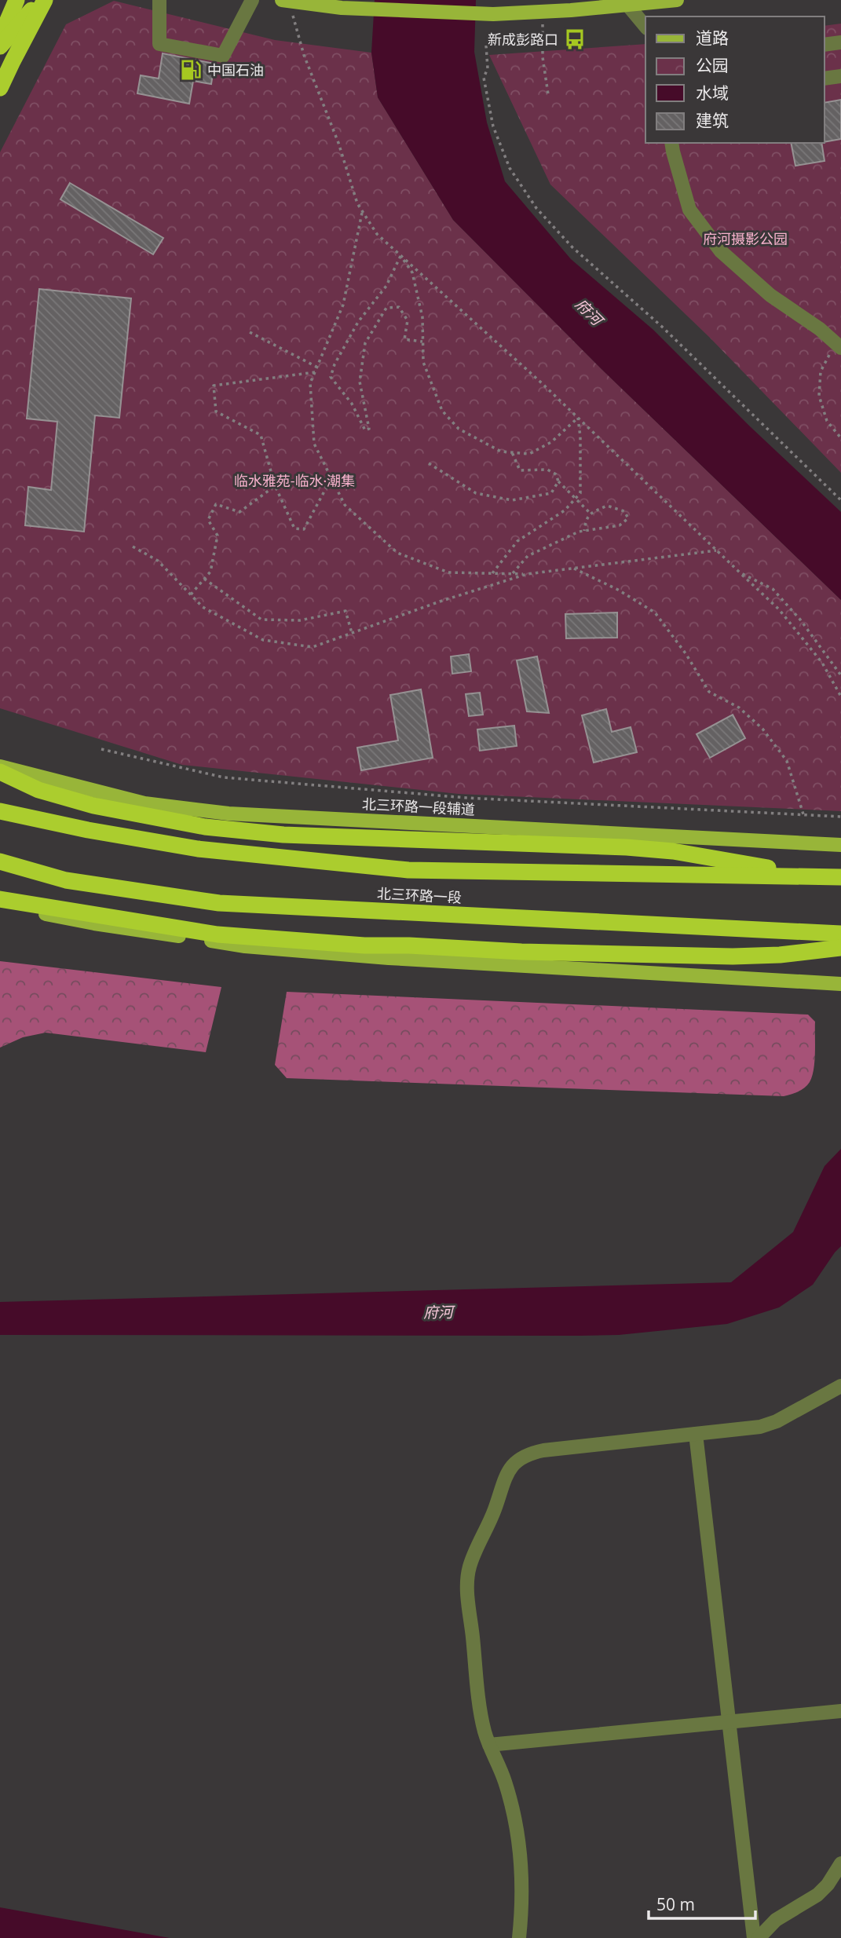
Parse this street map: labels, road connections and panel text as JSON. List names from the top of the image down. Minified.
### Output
{"streets":{"highway":["北三环路一段"],"main road":["北三环路一段辅道"]},"water":["府河"],"parks":["府河摄影公园","临水雅苑-临水·潮集"],"places":{"bus stop":["新成彭路口"],"fuel station":["中国石油"]},"legend":["道路","公园","水域","建筑"],"scale_bar":"50 m"}
